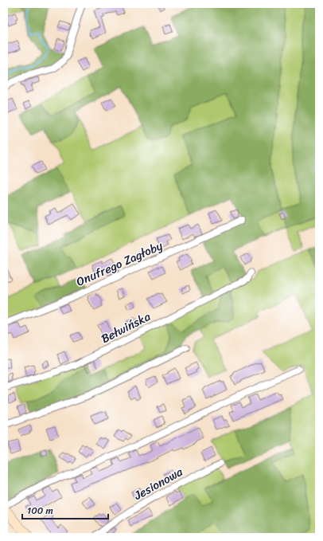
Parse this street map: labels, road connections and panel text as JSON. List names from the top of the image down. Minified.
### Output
{"streets":{"street":["Onufrego Zagłoby","Bełwińska","Jesionowa"]},"scale_bar":"100 m"}
